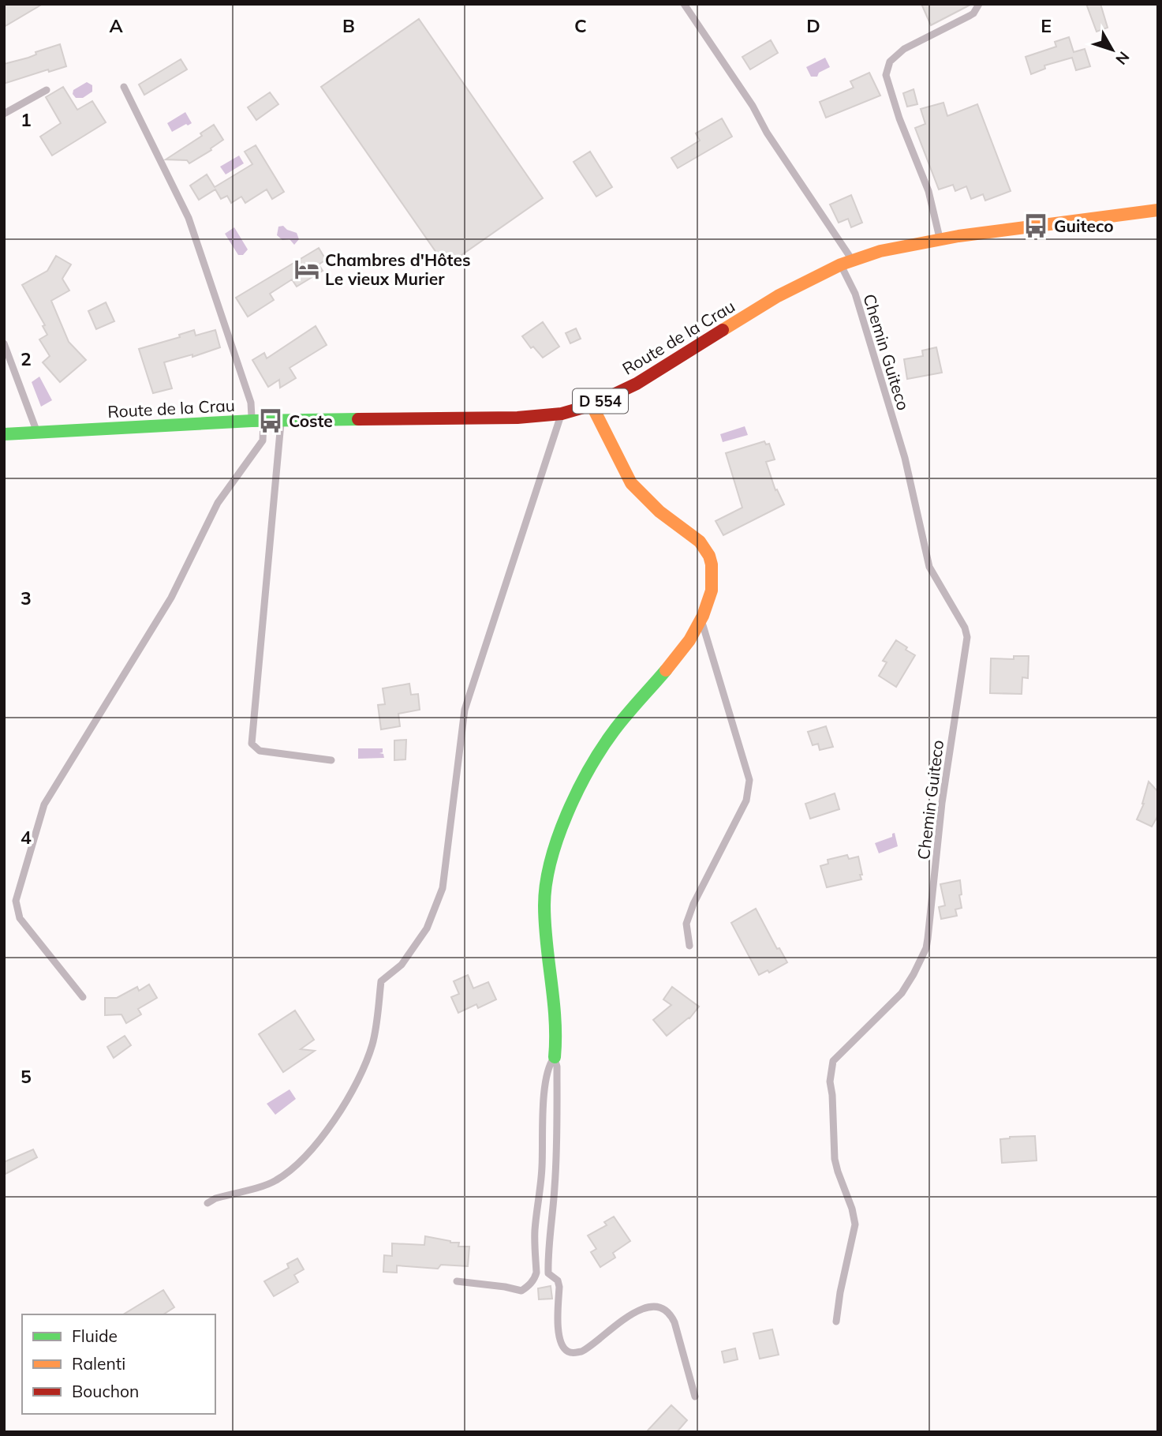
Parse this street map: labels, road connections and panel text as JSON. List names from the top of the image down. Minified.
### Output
{"streets":{"main road":["Route de la Crau","D 554"],"lane":["Chemin Guiteco"]},"crossings":[["Route de la Crau","Chemin Guiteco"]],"places":{"bus stop":["Guiteco","Coste"],"hotel":["Chambres d'Hôtes Le vieux Murier"]},"legend":["Fluide","Ralenti","Bouchon"],"north":"bottom right","grid":{"columns":["A","B","C","D","E"],"rows":["1","2","3","4","5"]}}
